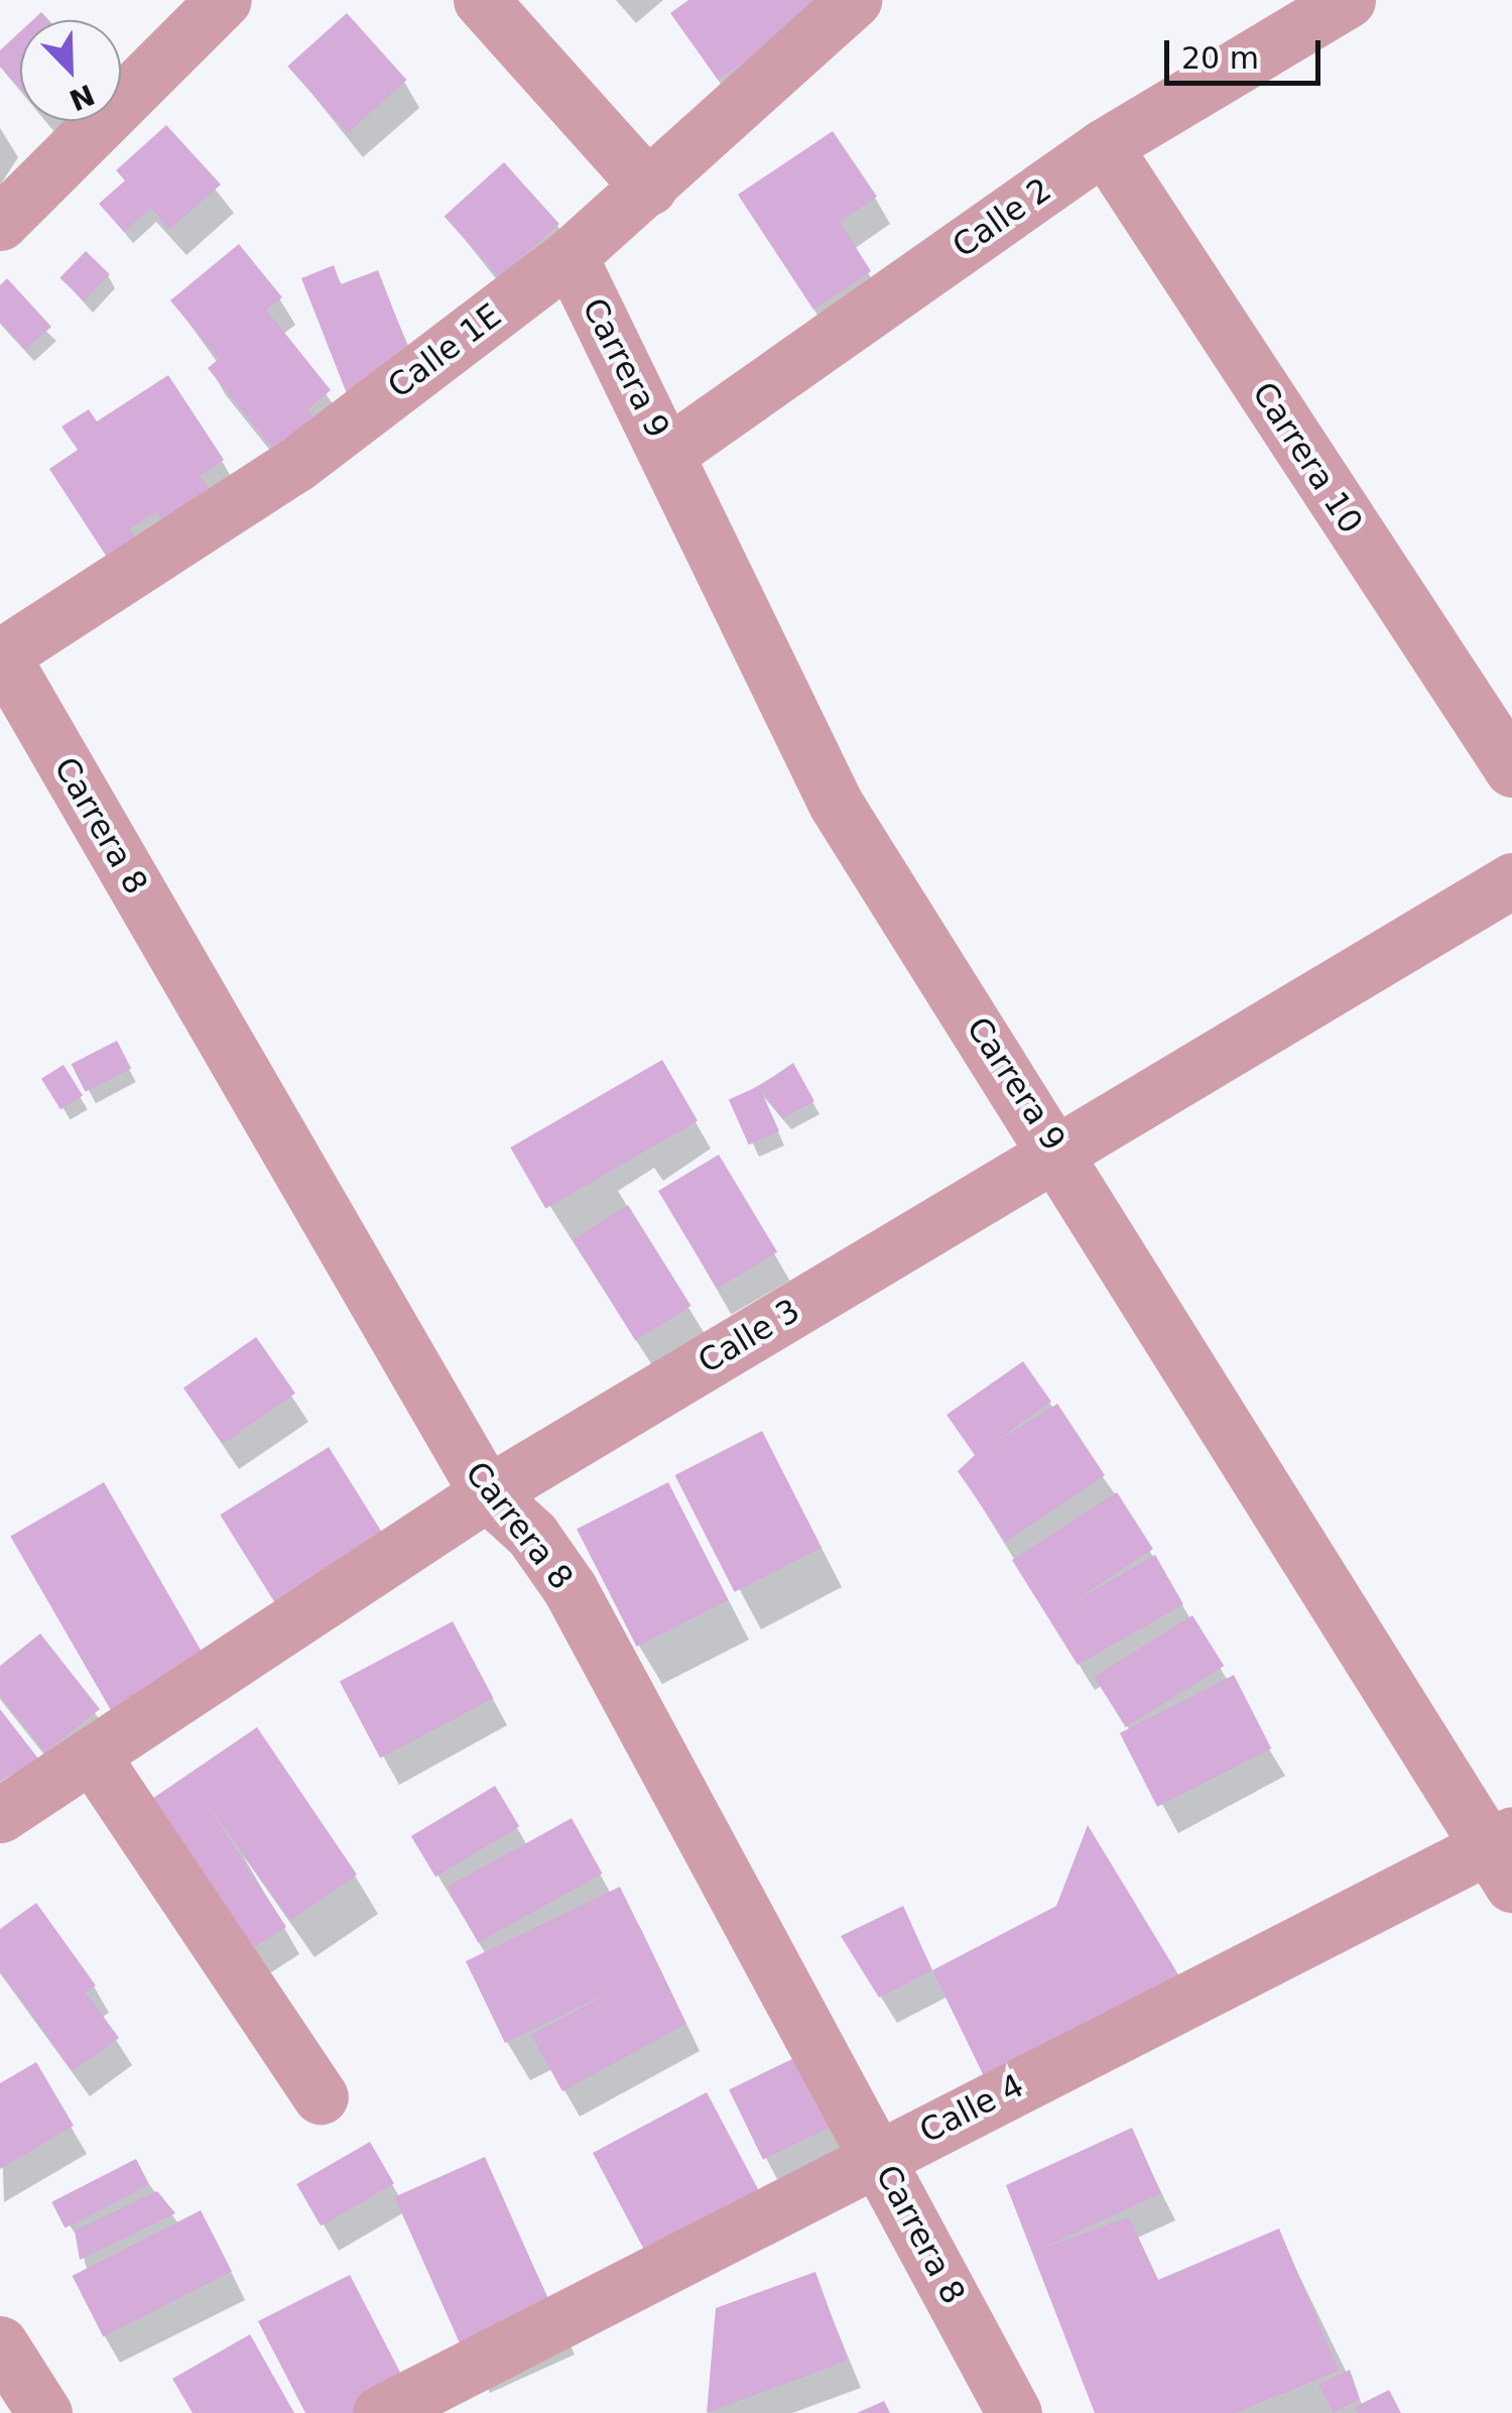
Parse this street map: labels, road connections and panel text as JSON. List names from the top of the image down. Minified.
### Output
{"streets":{"street":["Calle 2","Calle 1E","Carrera 9","Carrera 10","Carrera 8","Calle 3","Calle 4"]},"crossings":[["Calle 2","Carrera 9"],["Calle 2","Carrera 10"],["Calle 1E","Carrera 9"],["Calle 1E","Carrera 8"],["Carrera 9","Calle 3"],["Carrera 9","Calle 4"],["Carrera 8","Calle 3"],["Carrera 8","Calle 4"]],"scale_bar":"20 m","north":"bottom right"}
